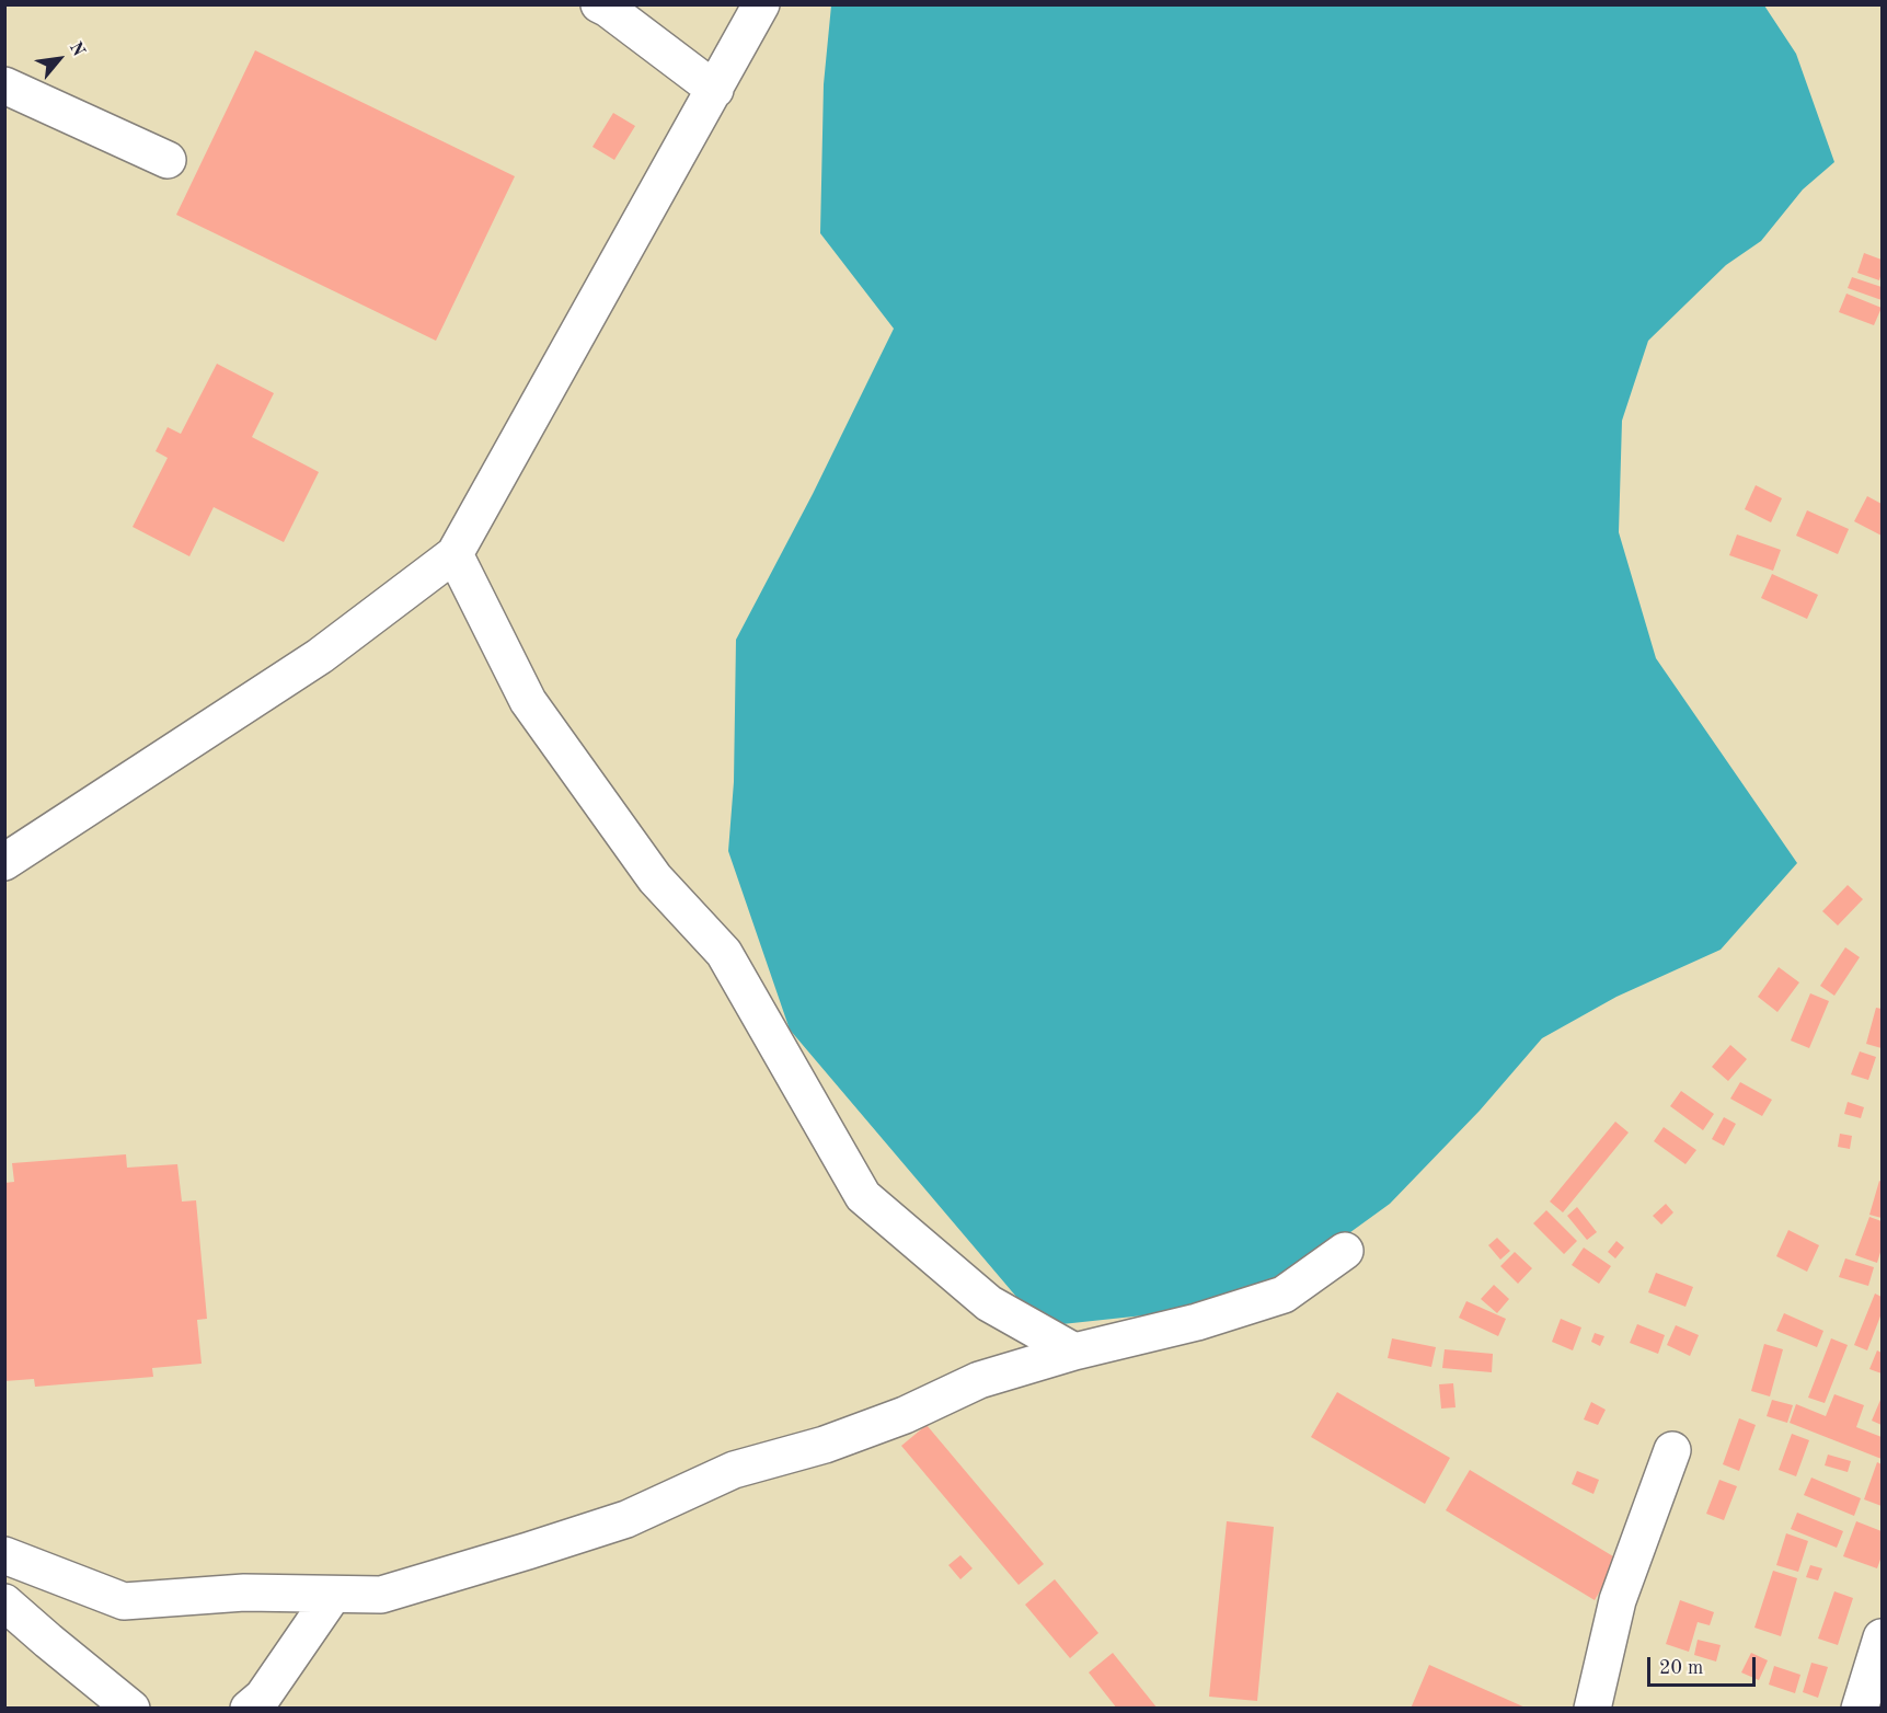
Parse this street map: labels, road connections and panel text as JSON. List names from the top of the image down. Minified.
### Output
{"scale_bar":"20 m","north":"top right"}
